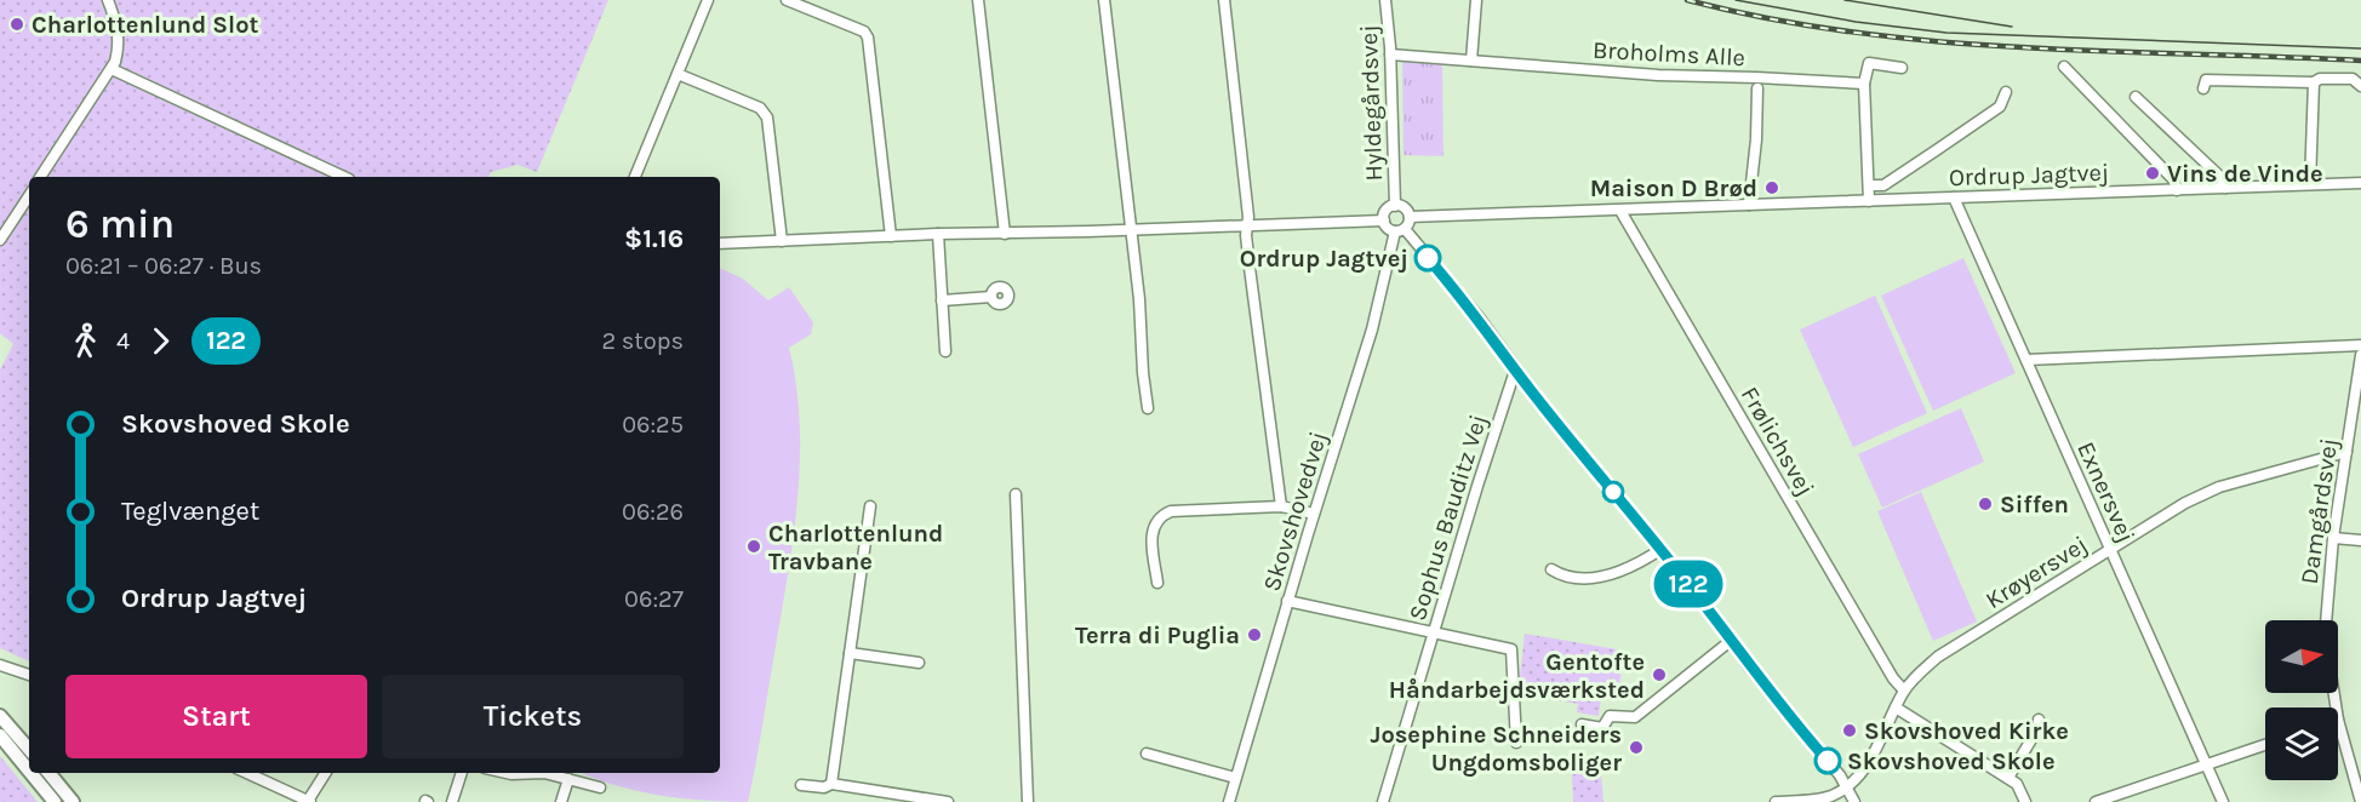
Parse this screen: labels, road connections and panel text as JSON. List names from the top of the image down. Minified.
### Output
{"streets":{"street":["Broholms Alle","Hyldegårdsvej","Ordrup Jagtvej","Frølichsvej","Exnersvej","Skovshovedvej","Damgårdsvej","Sophus Bauditz Vej","Krøyersvej"]},"crossings":[["Broholms Alle","Hyldegårdsvej"],["Hyldegårdsvej","Ordrup Jagtvej"],["Hyldegårdsvej","Skovshovedvej"],["Ordrup Jagtvej","Frølichsvej"],["Ordrup Jagtvej","Exnersvej"],["Ordrup Jagtvej","Skovshovedvej"],["Frølichsvej","Krøyersvej"],["Exnersvej","Krøyersvej"],["Damgårdsvej","Krøyersvej"]],"places":["Charlottenlund Slot","Vins de Vinde","Maison D Brød","Ordrup Jagtvej","Siffen","Charlottenlund Travbane","Terra di Puglia","Gentofte Håndarbejdsværksted","Skovshoved Kirke","Josephine Schneiders Ungdomsboliger","Skovshoved Skole"],"lines":["bus line 122"],"north":"right","page":{"on_map":"122","heading":["6 min","06:21 – 06:27 · Bus","$1.16"],"legs":["4","122","2 stops"],"list":[{"name":"Skovshoved Skole","value":"06:25"},{"name":"Teglvænget","value":"06:26"},{"name":"Ordrup Jagtvej","value":"06:27"}],"buttons":["Start","Tickets"]}}
